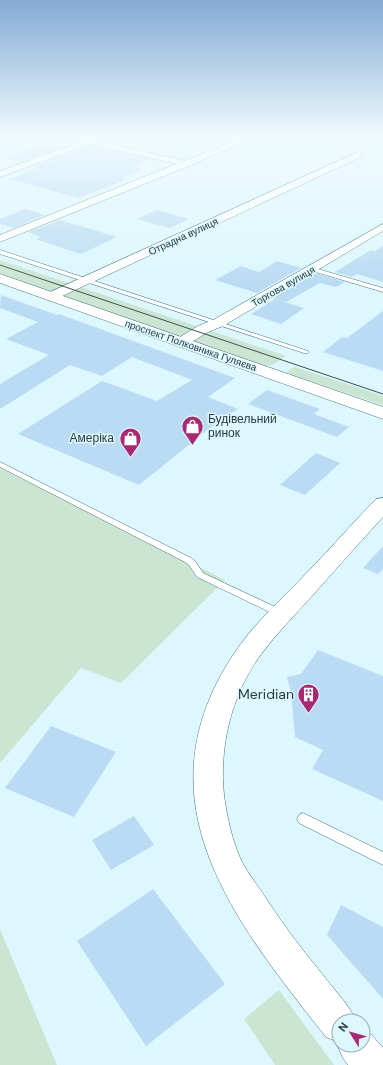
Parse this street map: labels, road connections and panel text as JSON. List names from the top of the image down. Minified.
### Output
{"streets":{"main road":["проспект Полковника Гуляєва"],"street":["Отрадна вулиця","Торгова вулиця"]},"crossings":[["Отрадна вулиця","проспект Полковника Гуляєва"],["Торгова вулиця","проспект Полковника Гуляєва"]],"places":{"shop":["Будівельний ринок","Амеріка"],"building":["Meridian"]},"north":"top left"}
